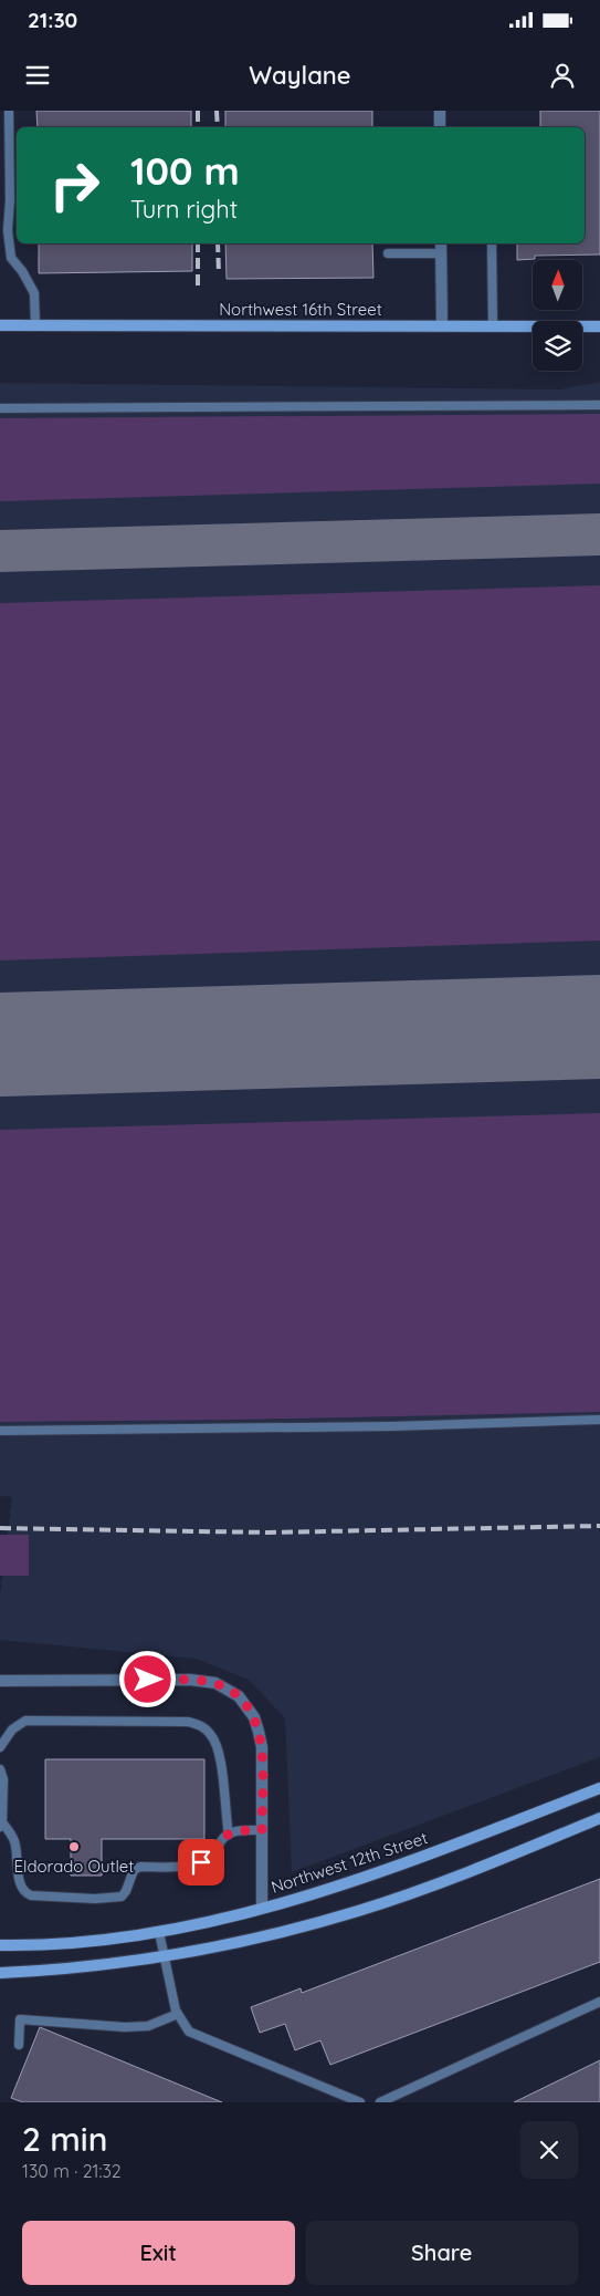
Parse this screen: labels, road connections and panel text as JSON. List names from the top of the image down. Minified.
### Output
{"streets":{"main road":["Northwest 16th Street","Northwest 12th Street"]},"places":["Eldorado Outlet"],"north":"top","page":{"status":"21:30","header":"Waylane","turn":["100 m","Turn right"],"heading":["2 min","130 m · 21:32"],"buttons":["Exit","Share"]}}
